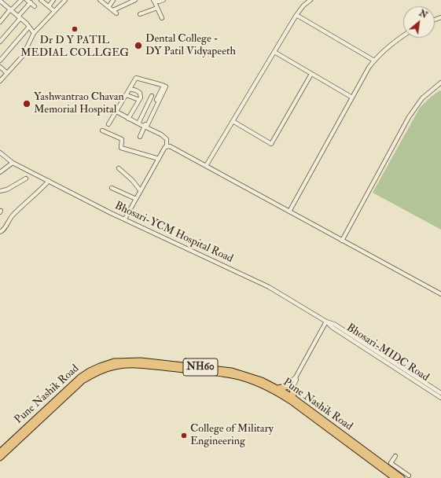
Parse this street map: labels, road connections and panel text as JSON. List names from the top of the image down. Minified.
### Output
{"streets":{"highway":["NH60","Pune Nashik Road"],"street":["Bhosari-YCM Hospital Road","Bhosari-MIDC Road"]},"crossings":[["Bhosari-YCM Hospital Road","Bhosari-MIDC Road"]],"places":["Dr D Y PATIL MEDIAL COLLGEG","Dental College - DY Patil Vidyapeeth","Yashwantrao Chavan Memorial Hospital","College of Military Engineering"],"north":"top right"}
